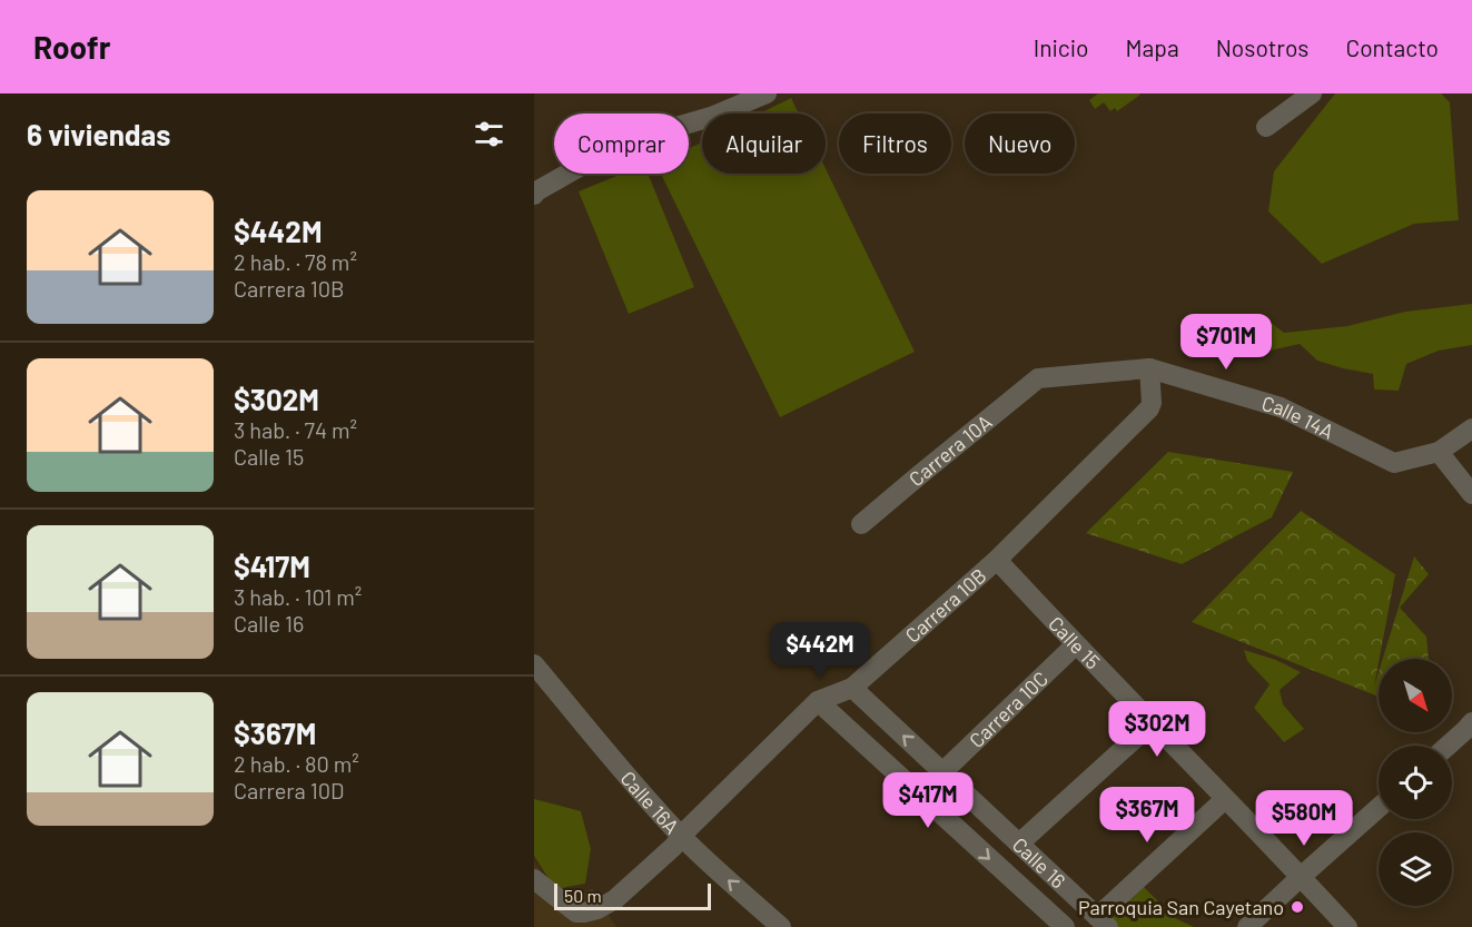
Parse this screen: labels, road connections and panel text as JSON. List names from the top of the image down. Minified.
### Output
{"streets":{"street":["Calle 14A","Carrera 10A","Carrera 10B","Calle 15","Carrera 10C","Calle 16A","Calle 16"]},"crossings":[["Calle 14A","Carrera 10A"],["Calle 14A","Carrera 10B"],["Carrera 10B","Calle 15"],["Carrera 10B","Calle 16A"],["Carrera 10B","Calle 16"],["Calle 15","Carrera 10C"],["Carrera 10C","Calle 16"]],"one_way":["Calle 16A"],"places":["Parroquia San Cayetano"],"scale_bar":"50 m","north":"bottom right","page":{"header":"Roofr","nav":["Inicio","Mapa","Nosotros","Contacto"],"heading":"6 viviendas","chip":["Comprar","Alquilar","Filtros","Nuevo"],"list":[{"name":"$442M","note":"2 hab. · 78 m² · Carrera 10B"},{"name":"$302M","note":"3 hab. · 74 m² · Calle 15"},{"name":"$417M","note":"3 hab. · 101 m² · Calle 16"},{"name":"$367M","note":"2 hab. · 80 m² · Carrera 10D"}],"price":["$701M","$442M","$302M","$417M","$367M","$580M"],"scale":"50 m"}}
